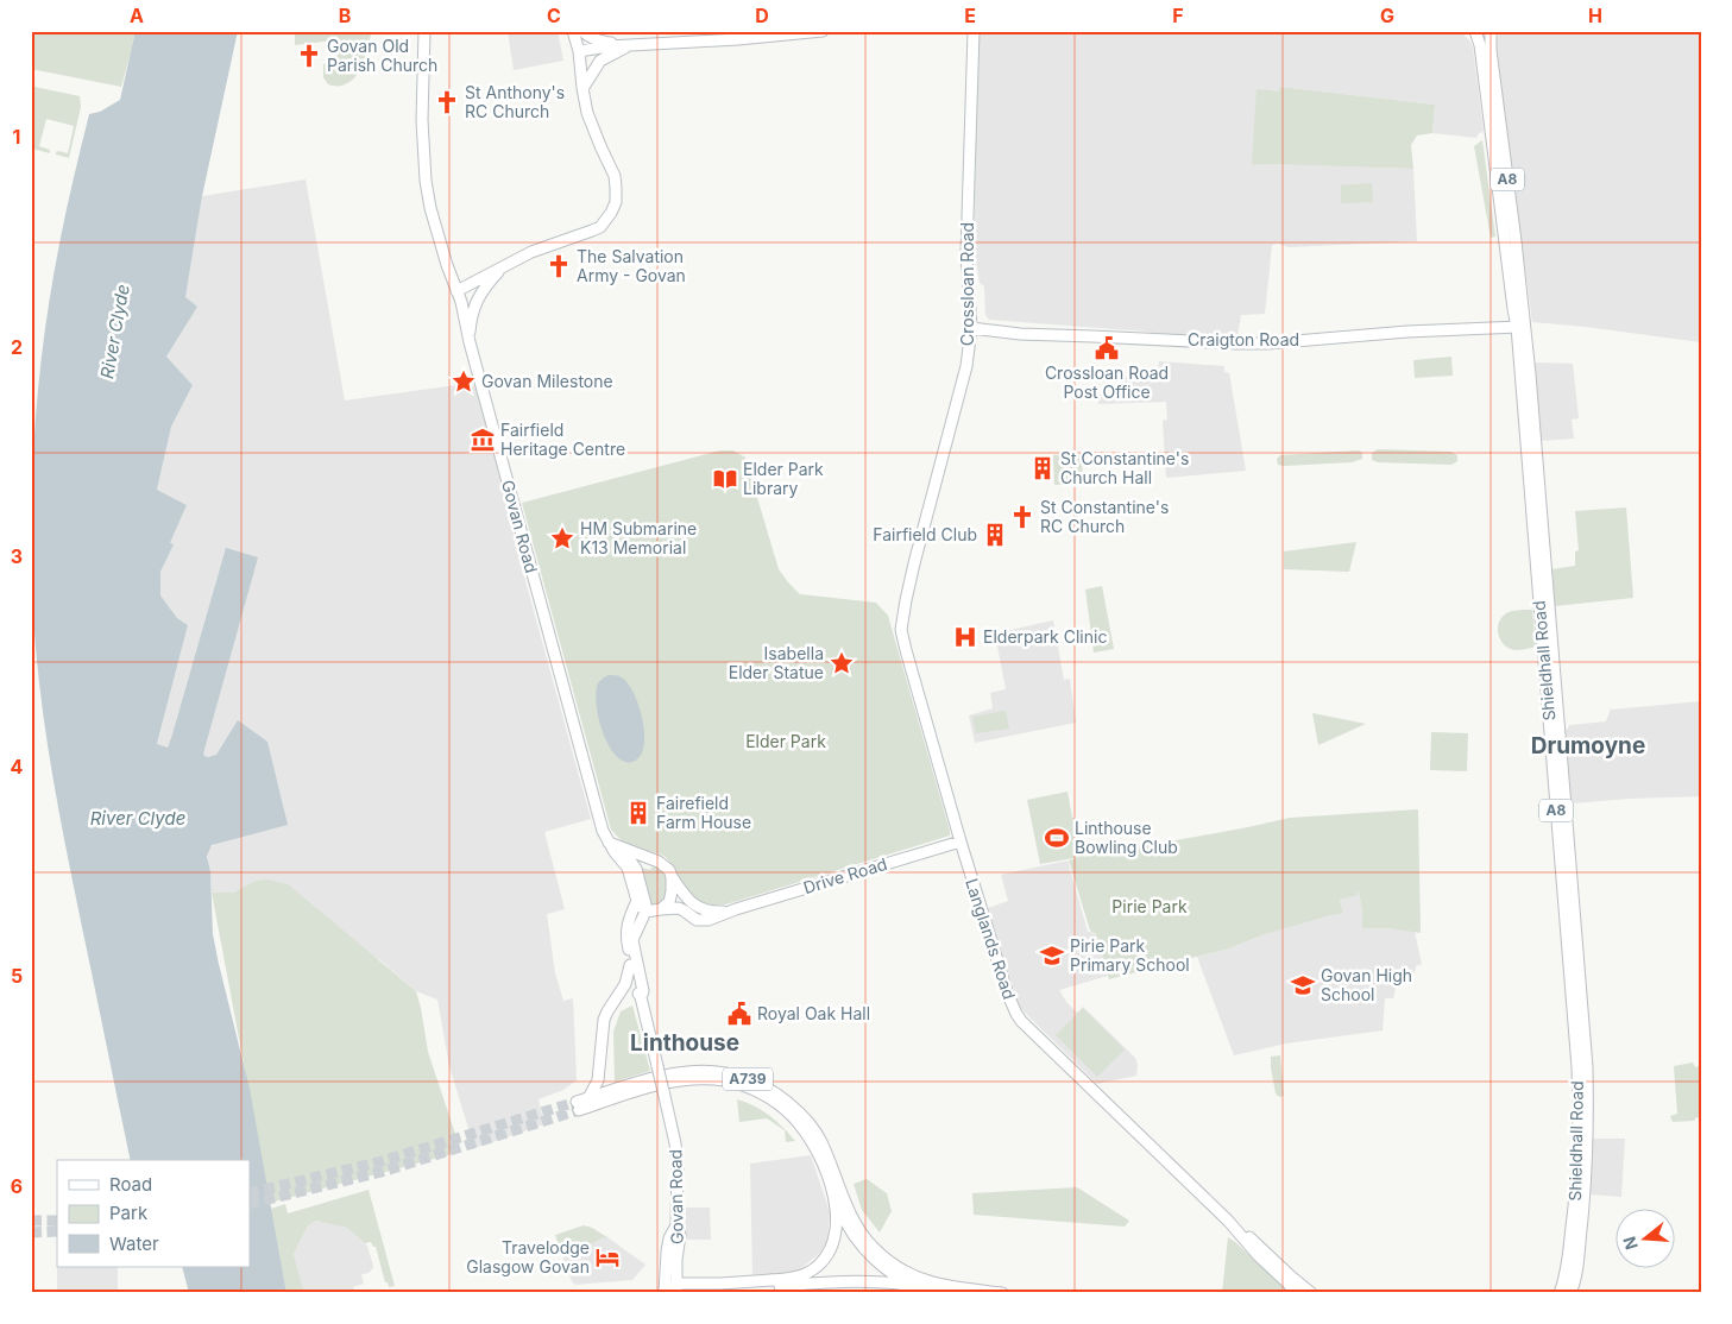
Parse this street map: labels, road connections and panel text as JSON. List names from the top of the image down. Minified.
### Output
{"streets":{"street":["A8","Crossloan Road","Craigton Road","Govan Road","Shieldhall Road","Drive Road","Langlands Road","A739"]},"crossings":[["Crossloan Road","Craigton Road"],["Crossloan Road","Langlands Road"],["Craigton Road","Shieldhall Road"],["Govan Road","Drive Road"],["Drive Road","Langlands Road"]],"districts":["Drumoyne","Linthouse"],"water":["River Clyde"],"parks":["Elder Park","Pirie Park"],"places":{"church":["Govan Old Parish Church","St Anthony's RC Church","The Salvation Army - Govan","St Constantine's RC Church"],"public building":["Crossloan Road Post Office","Royal Oak Hall"],"place":["Govan Milestone","HM Submarine K13 Memorial","Isabella Elder Statue"],"museum":["Fairfield Heritage Centre"],"building":["St Constantine's Church Hall","Fairfield Club","Fairefield Farm House"],"library":["Elder Park Library"],"hospital":["Elderpark Clinic"],"sports":["Linthouse Bowling Club"],"school or university":["Pirie Park Primary School","Govan High School"],"hotel":["Travelodge Glasgow Govan"]},"legend":["Road","Park","Water"],"north":"left","grid":{"columns":["A","B","C","D","E","F","G","H"],"rows":["1","2","3","4","5","6"]}}
